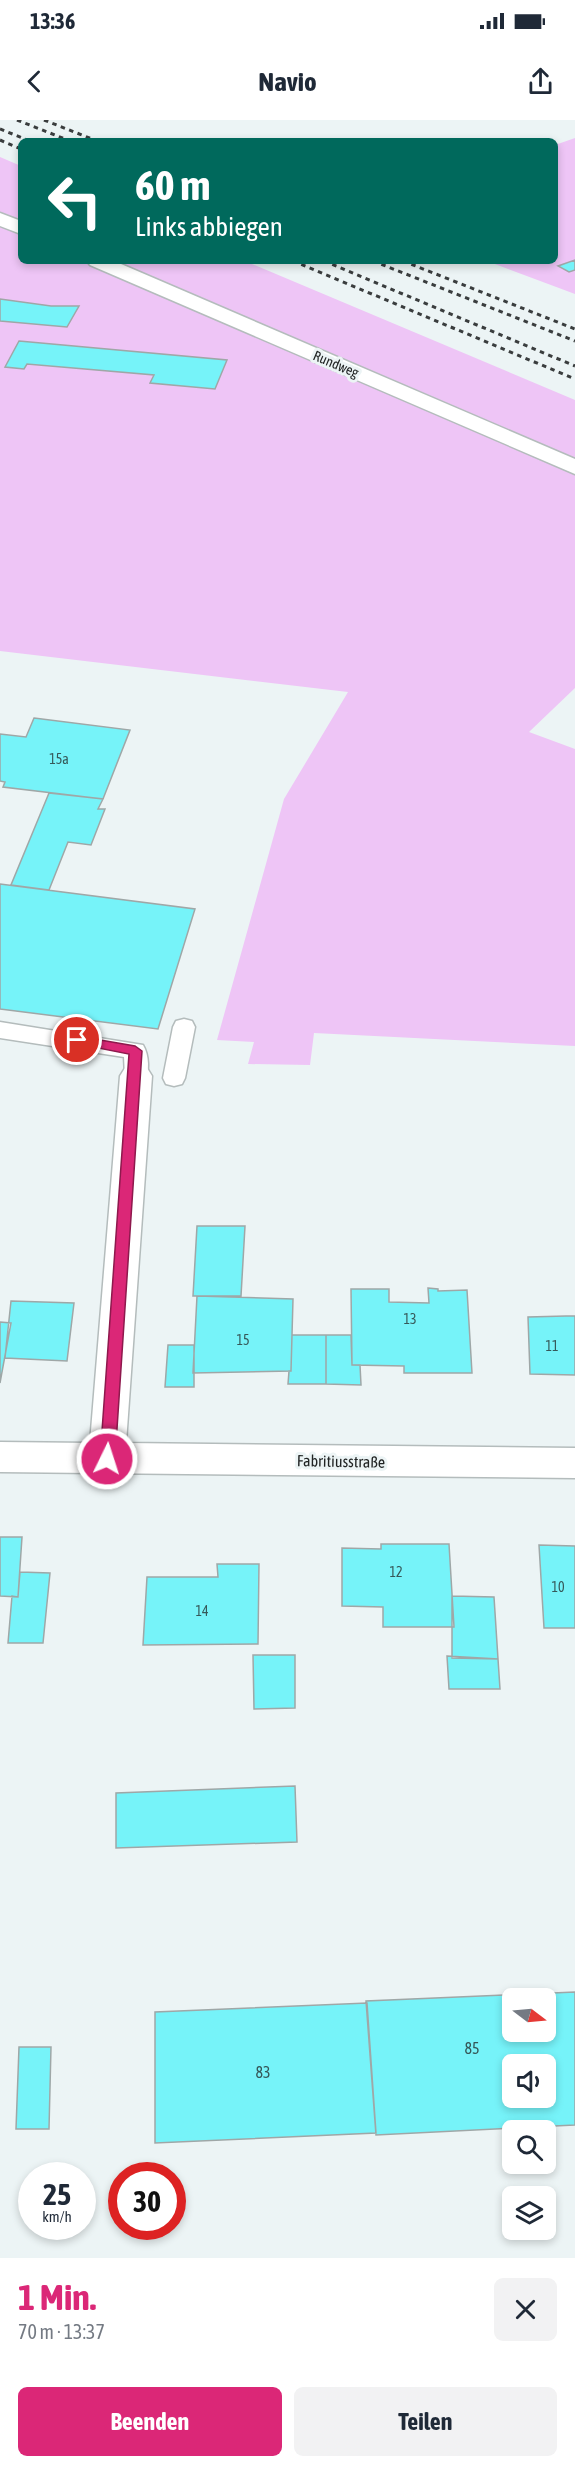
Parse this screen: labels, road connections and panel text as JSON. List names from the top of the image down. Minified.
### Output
{"streets":{"street":["Rundweg","Fabritiusstraße"]},"house_numbers":["15a","13","15","11","12","10","14","85","83"],"north":"right","page":{"status":"13:36","header":"Navio","turn":["60 m","Links abbiegen"],"speed":"25 km/h","limit":"30","heading":["1 Min.","70 m · 13:37"],"buttons":["Beenden","Teilen"]}}
